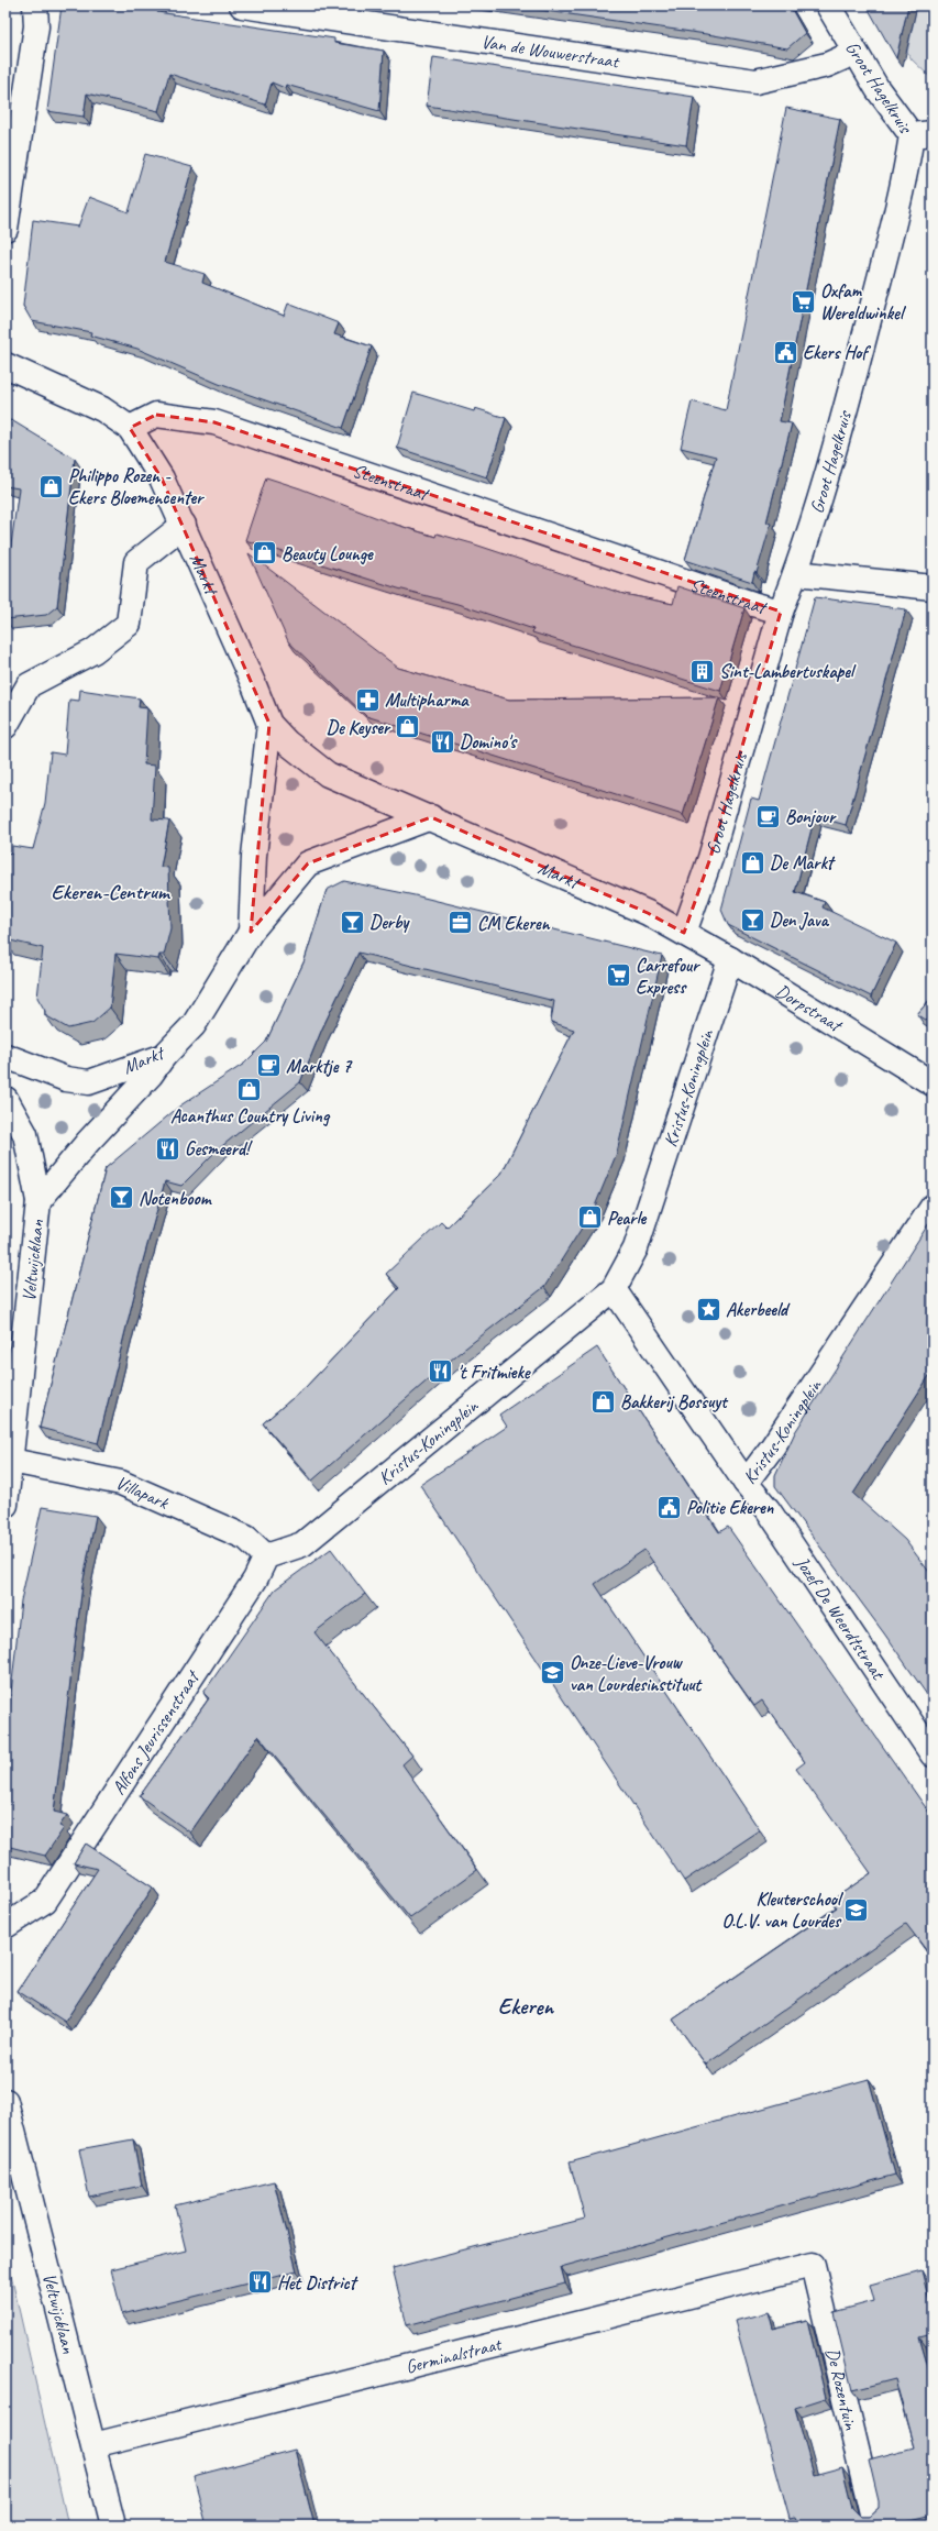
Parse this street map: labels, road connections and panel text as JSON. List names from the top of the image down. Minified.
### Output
{"streets":{"street":["Van de Wouwerstraat","Groot Hagelkruis","Steenstraat","Markt","Dorpstraat","Kristus-Koningplein","Veltwijcklaan","Villapark","Jozef De Weerdtstraat","Alfons Jeurissenstraat","Germinalstraat","De Rozentuin"]},"crossings":[["Van de Wouwerstraat","Groot Hagelkruis"],["Groot Hagelkruis","Steenstraat"],["Groot Hagelkruis","Markt"],["Groot Hagelkruis","Dorpstraat"],["Steenstraat","Markt"],["Markt","Dorpstraat"],["Markt","Veltwijcklaan"],["Dorpstraat","Kristus-Koningplein"],["Kristus-Koningplein","Villapark"],["Kristus-Koningplein","Jozef De Weerdtstraat"],["Kristus-Koningplein","Alfons Jeurissenstraat"],["Veltwijcklaan","Villapark"],["Veltwijcklaan","Germinalstraat"],["Villapark","Alfons Jeurissenstraat"],["Germinalstraat","De Rozentuin"]],"districts":["Ekeren-Centrum","Ekeren"],"places":{"supermarket":["Oxfam Wereldwinkel","Carrefour Express"],"public building":["Ekers Hof","Politie Ekeren"],"shop":["Philippo Rozen - Ekers Bloemencenter","Beauty Lounge","De Keyser","De Markt","Acanthus Country Living","Pearle","Bakkerij Bossuyt"],"building":["Sint-Lambertuskapel"],"pharmacy":["Multipharma"],"restaurant":["Domino's","Gesmeerd!","'t Fritmieke","Het District"],"cafe":["Bonjour","Marktje 7"],"bar":["Den Java","Derby","Notenboom"],"office":["CM Ekeren"],"place":["Akerbeeld"],"school or university":["Onze-Lieve-Vrouw van Lourdesinstituut","Kleuterschool O.L.V. van Lourdes"]}}
